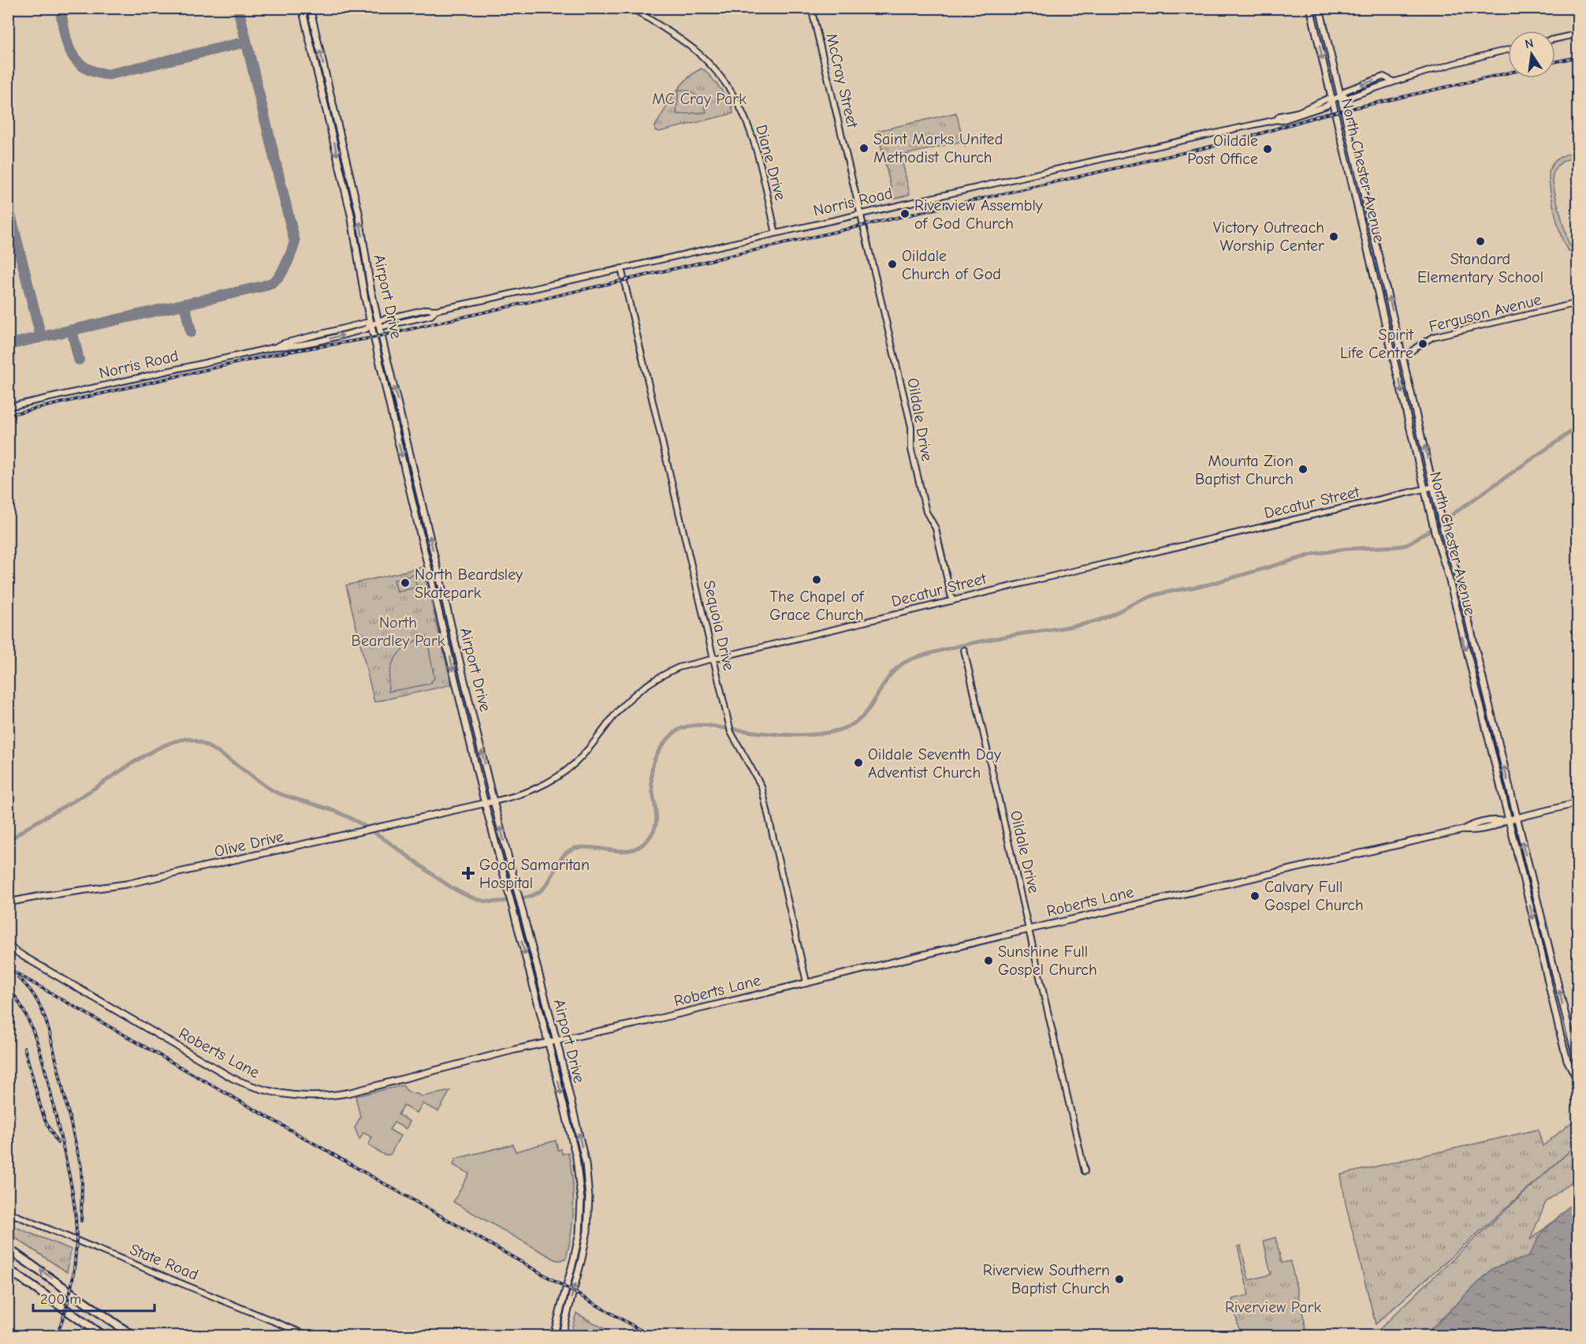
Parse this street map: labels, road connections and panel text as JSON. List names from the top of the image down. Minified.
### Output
{"streets":{"main road":["North Chester Avenue","Airport Drive","Olive Drive","Roberts Lane"],"street":["McCray Street","Diane Drive","Norris Road","Ferguson Avenue","Oildale Drive","Decatur Street","Sequoia Drive","State Road"]},"crossings":[["McCray Street","Norris Road"],["McCray Street","Oildale Drive"],["Diane Drive","Norris Road"],["North Chester Avenue","Norris Road"],["North Chester Avenue","Ferguson Avenue"],["North Chester Avenue","Decatur Street"],["North Chester Avenue","Roberts Lane"],["Norris Road","Airport Drive"],["Norris Road","Oildale Drive"],["Norris Road","Sequoia Drive"],["Airport Drive","Decatur Street"],["Airport Drive","Olive Drive"],["Airport Drive","Roberts Lane"],["Oildale Drive","Decatur Street"],["Oildale Drive","Roberts Lane"],["Decatur Street","Sequoia Drive"],["Decatur Street","Olive Drive"],["Sequoia Drive","Roberts Lane"]],"parks":["MC Cray Park","North Beardley Park","Riverview Park"],"places":{"other":["Saint Marks United Methodist Church","Oildale Post Office","Riverview Assembly of God Church","Victory Outreach Worship Center","Standard Elementary School","Oildale Church of God","Spirit Life Centre","Mounta Zion Baptist Church","The Chapel of Grace Church","North Beardsley Skatepark","Oildale Seventh Day Adventist Church","Calvary Full Gospel Church","Sunshine Full Gospel Church","Riverview Southern Baptist Church"],"health":["Good Samaritan Hospital"]},"scale_bar":"200 m","north":"top"}
